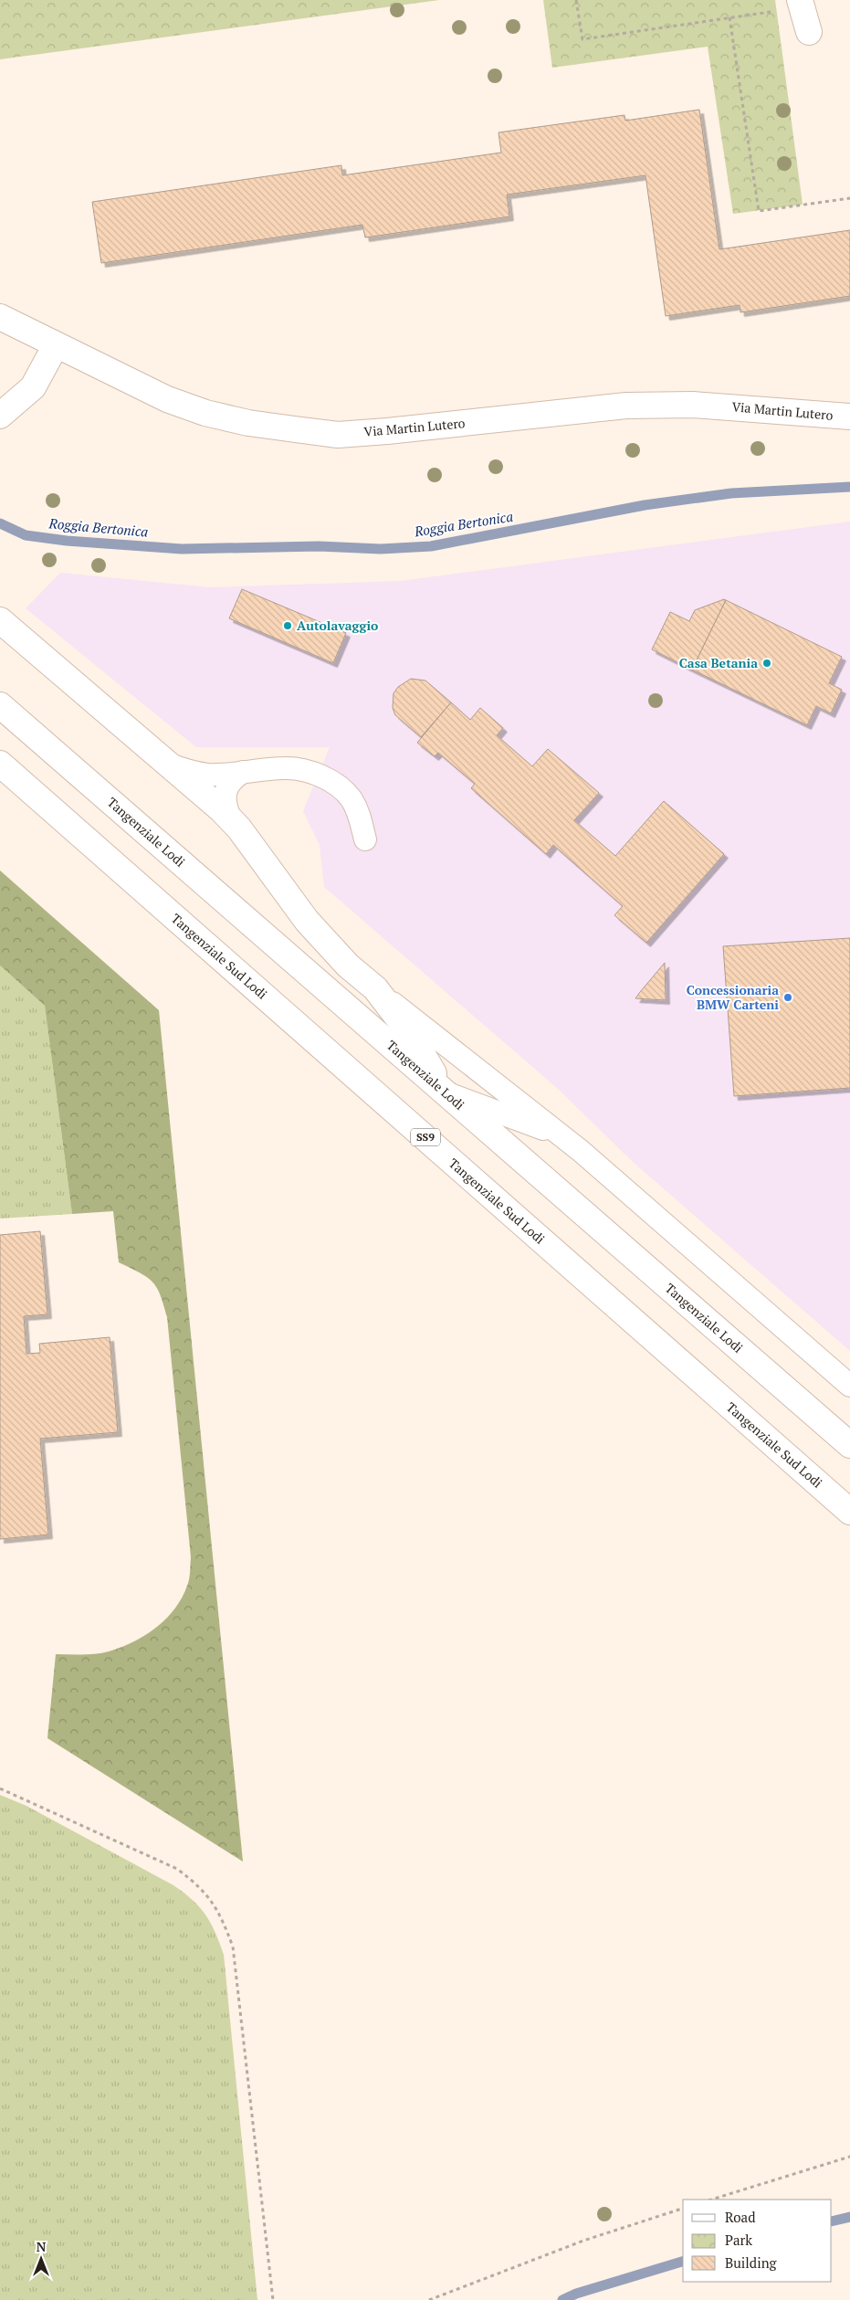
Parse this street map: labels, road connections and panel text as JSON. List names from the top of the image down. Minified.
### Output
{"streets":{"main road":["Via Martin Lutero","Tangenziale Lodi","Tangenziale Sud Lodi","SS9"]},"water":["Roggia Bertonica"],"places":["Autolavaggio","Casa Betania","Concessionaria BMW Carteni"],"legend":["Road","Park","Building"],"north":"top"}
